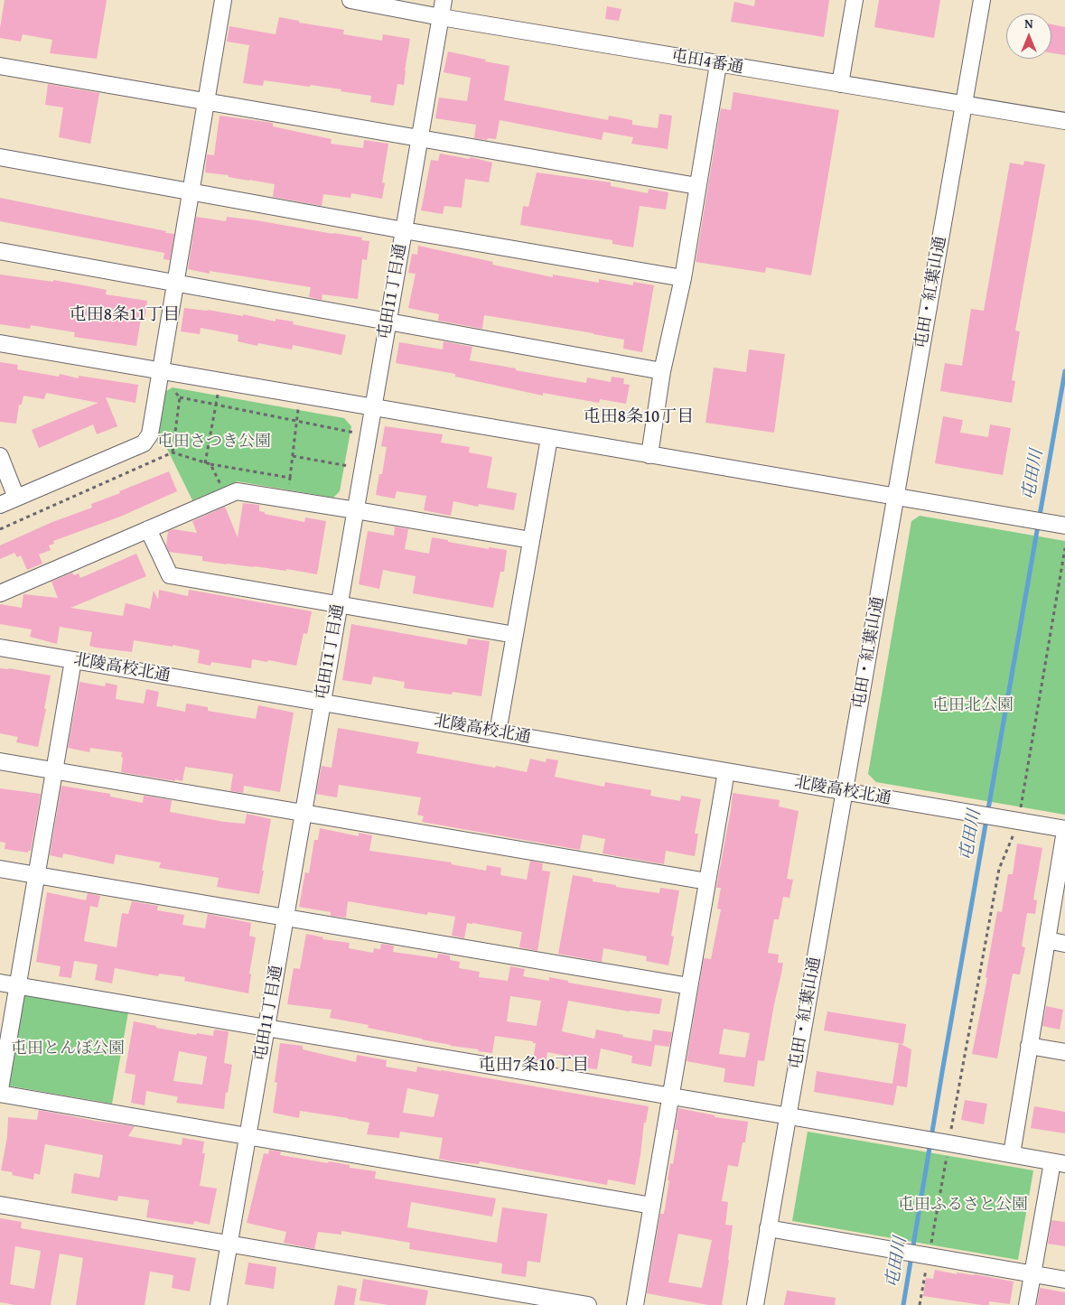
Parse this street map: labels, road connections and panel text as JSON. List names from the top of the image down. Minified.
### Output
{"streets":{"street":["屯田4番通","屯田11丁目通","屯田・紅葉山通","北陵高校北通"]},"crossings":[["屯田4番通","屯田11丁目通"],["屯田4番通","屯田・紅葉山通"],["屯田11丁目通","北陵高校北通"],["屯田・紅葉山通","北陵高校北通"]],"districts":["屯田8条11丁目","屯田8条10丁目","屯田7条10丁目"],"water":["屯田川"],"parks":["屯田さつき公園","屯田北公園","屯田とんぼ公園","屯田ふるさと公園"],"north":"top"}
